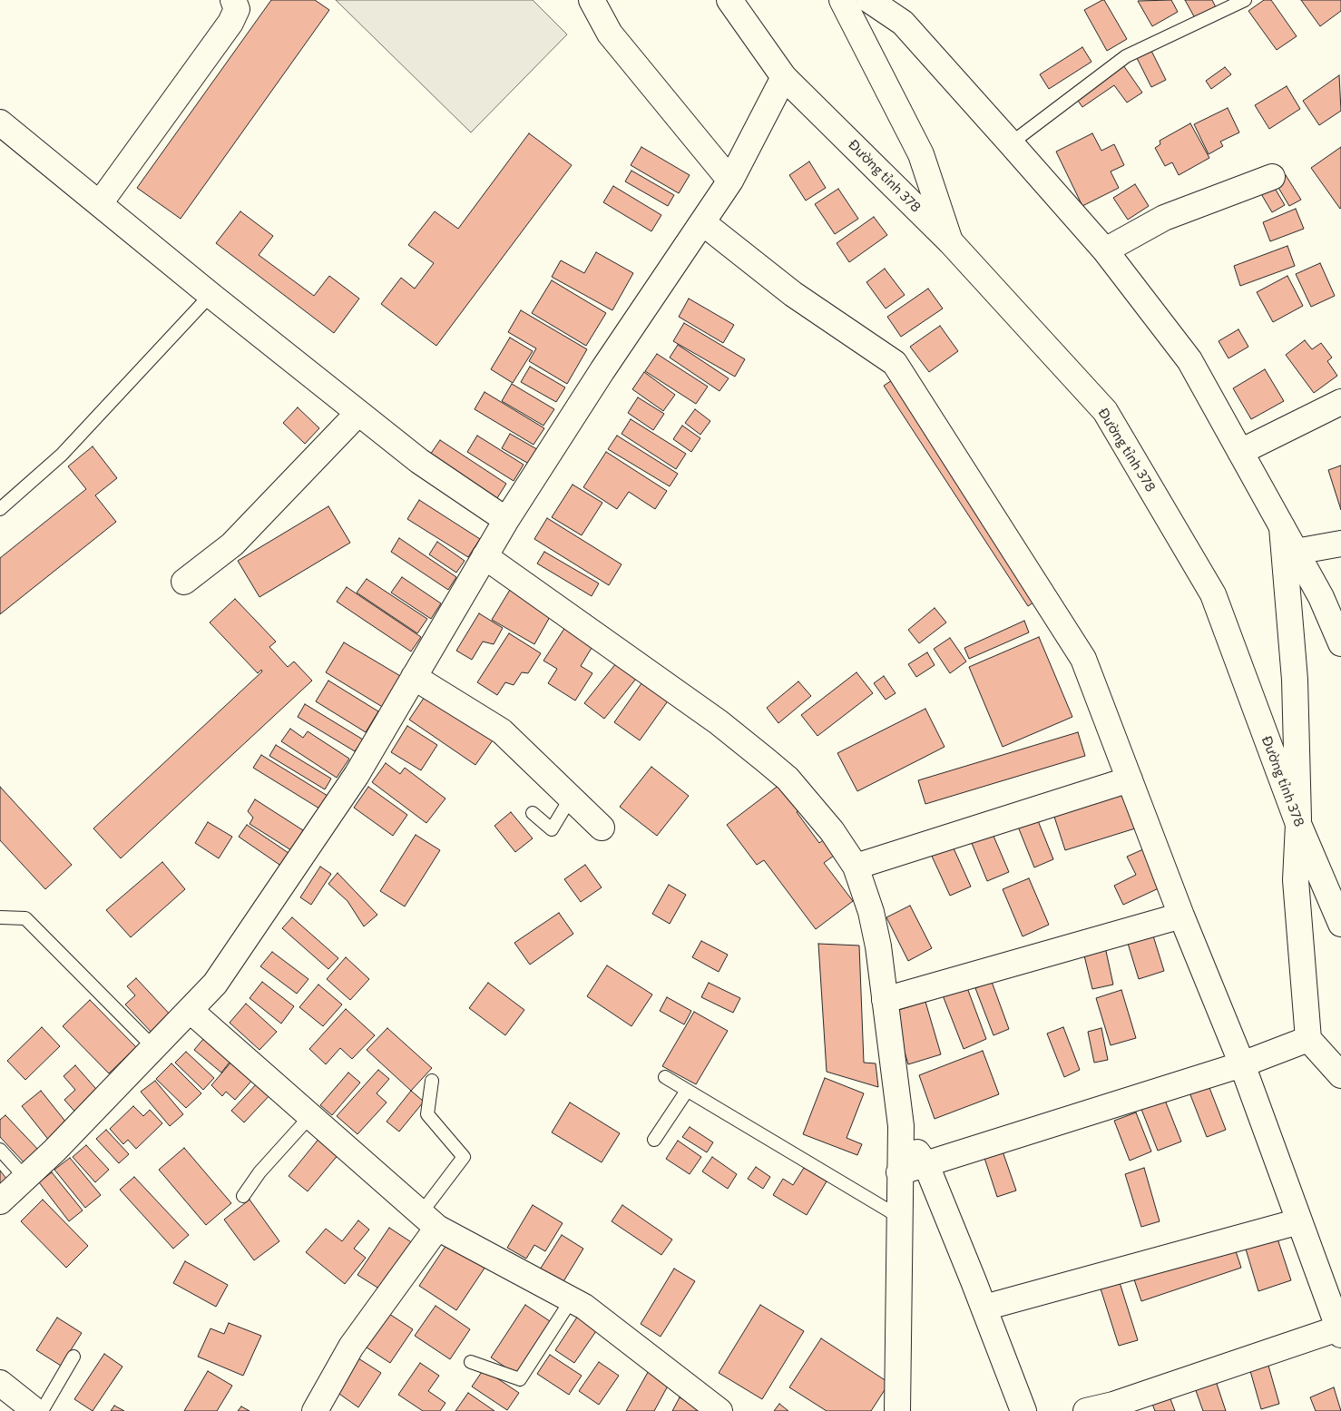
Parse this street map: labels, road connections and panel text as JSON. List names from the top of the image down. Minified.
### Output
{"streets":{"street":["Đường tỉnh 378"]}}
